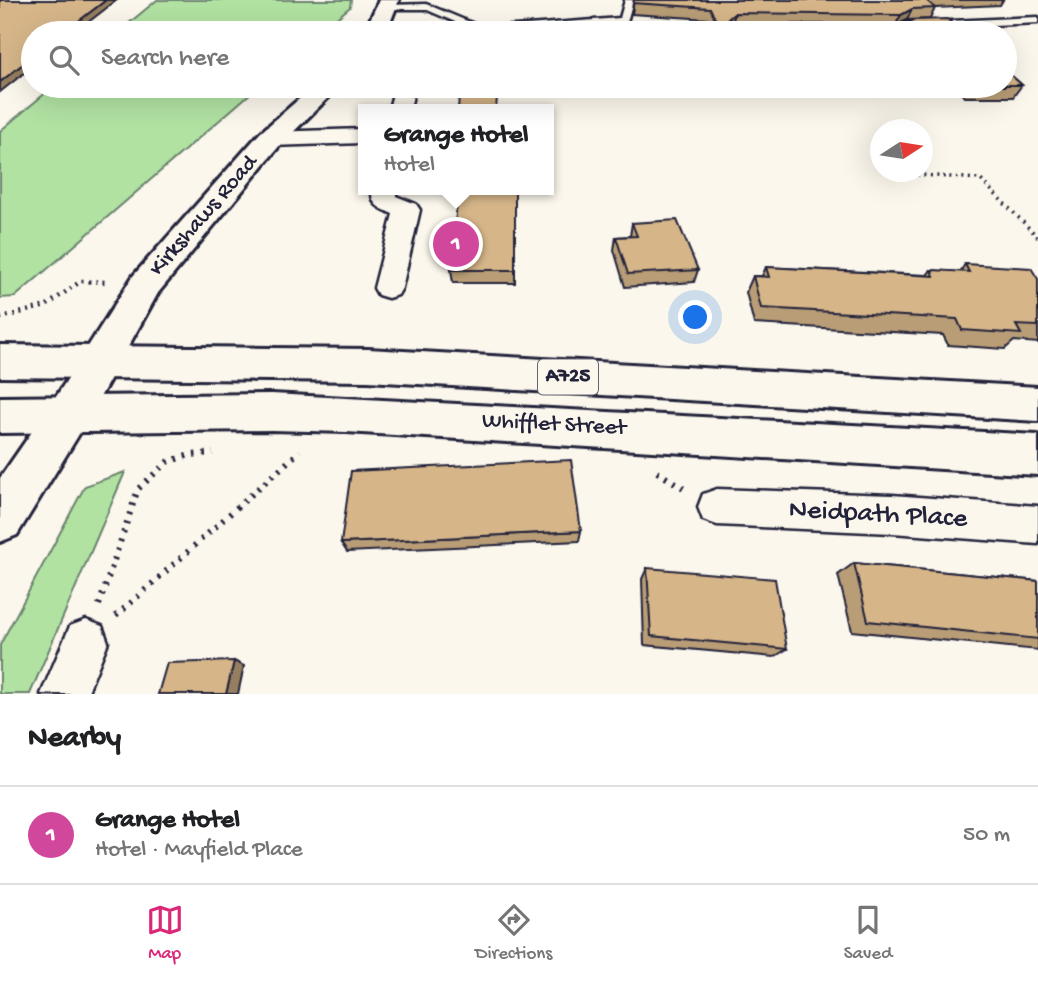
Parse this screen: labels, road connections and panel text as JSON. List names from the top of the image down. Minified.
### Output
{"streets":{"main road":["Kirkshaws Road","A725","Whifflet Street"],"street":["Neidpath Place"]},"crossings":[["Kirkshaws Road","A725"],["Kirkshaws Road","Whifflet Street"],["A725","Whifflet Street"]],"north":"right","page":{"search":"Search here","popup":["Grange Hotel","Hotel"],"pins":"1","heading":"Nearby","list":[{"mark":"1","name":"Grange Hotel","note":"Hotel · Mayfield Place","value":"50 m"}],"nav":["Map","Directions","Saved"]}}
